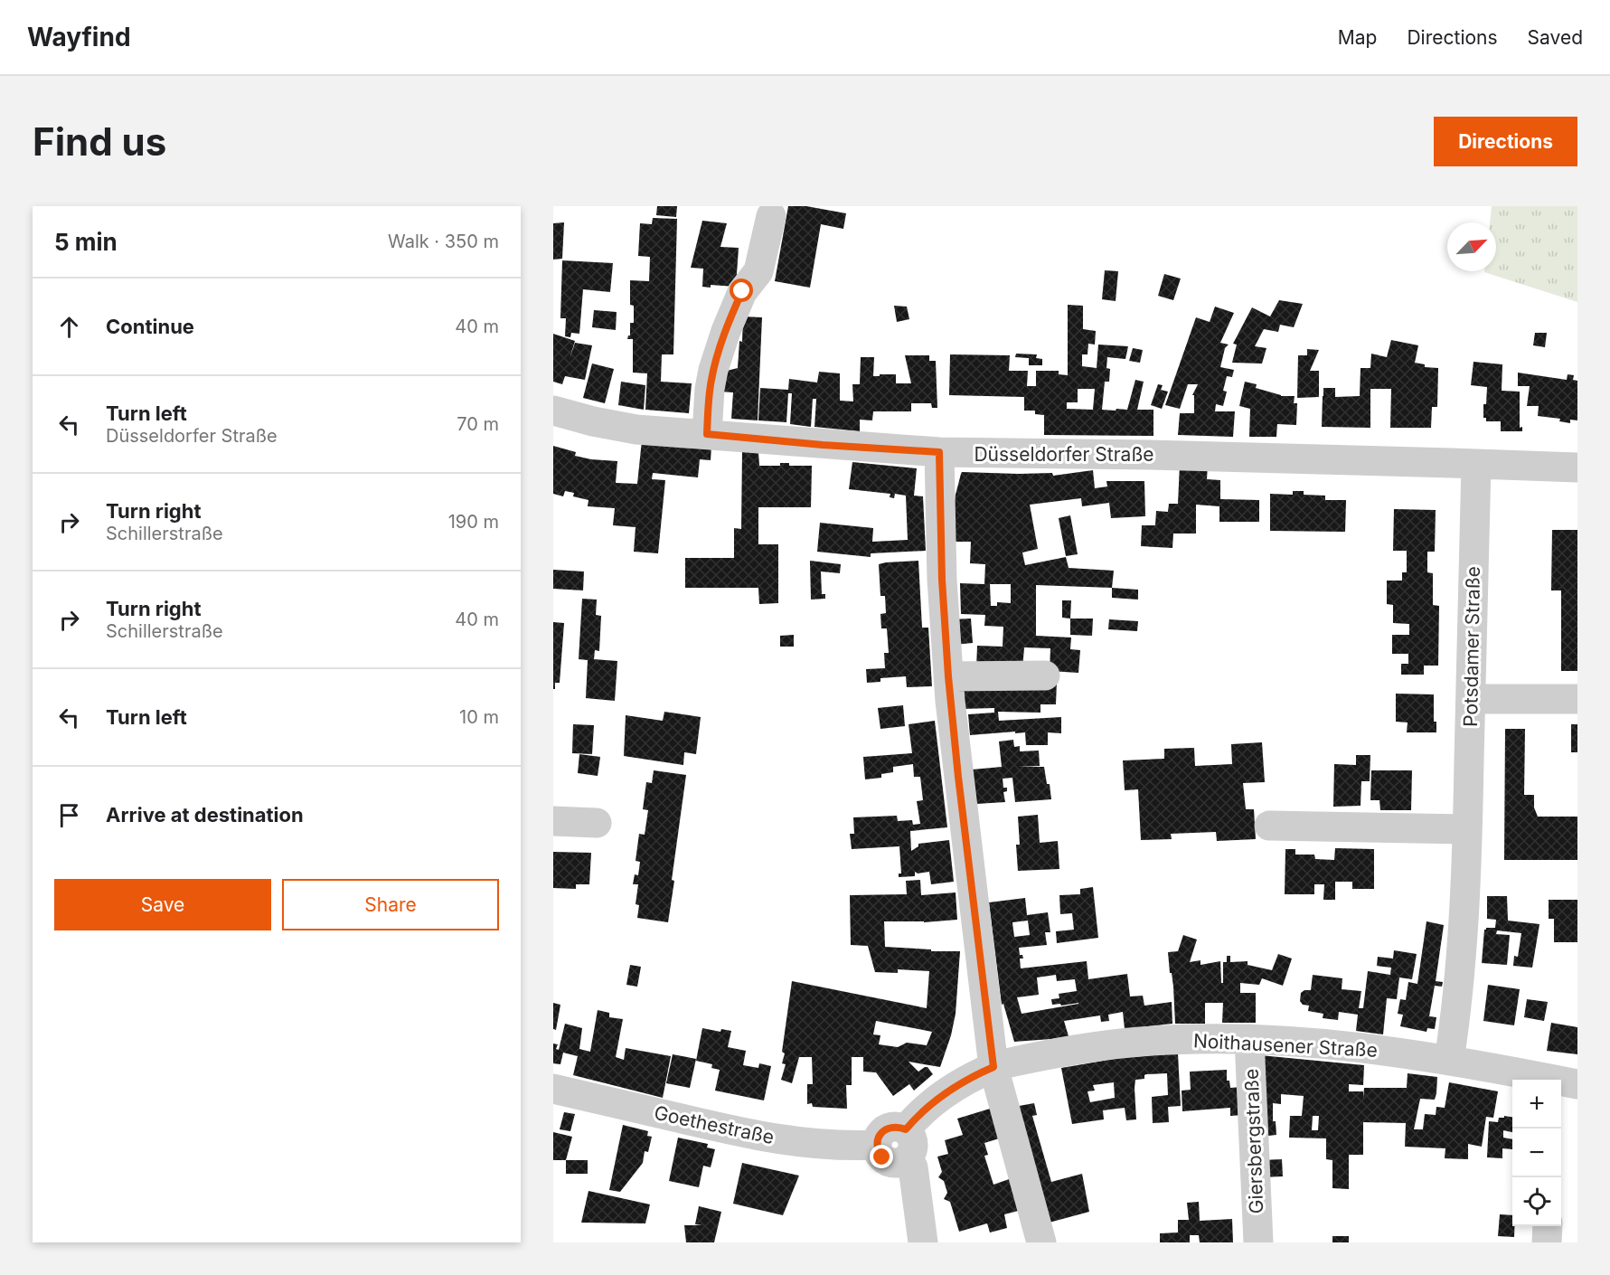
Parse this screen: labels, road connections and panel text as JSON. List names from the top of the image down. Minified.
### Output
{"streets":{"street":["Düsseldorfer Straße","Potsdamer Straße","Noithausener Straße","Goethestraße","Giersbergstraße"]},"crossings":[["Düsseldorfer Straße","Potsdamer Straße"],["Potsdamer Straße","Noithausener Straße"],["Noithausener Straße","Goethestraße"],["Noithausener Straße","Giersbergstraße"]],"north":"top right","page":{"header":"Wayfind","nav":["Map","Directions","Saved"],"buttons":["Directions",["Save","Share"]],"title":"Find us","heading":["5 min","Walk · 350 m"],"list":[["Continue","40 m"],["Turn left","Düsseldorfer Straße","70 m"],["Turn right","Schillerstraße","190 m"],["Turn right","Schillerstraße","40 m"],["Turn left","10 m"],"Arrive at destination"],"map_buttons":["+","−"]}}
